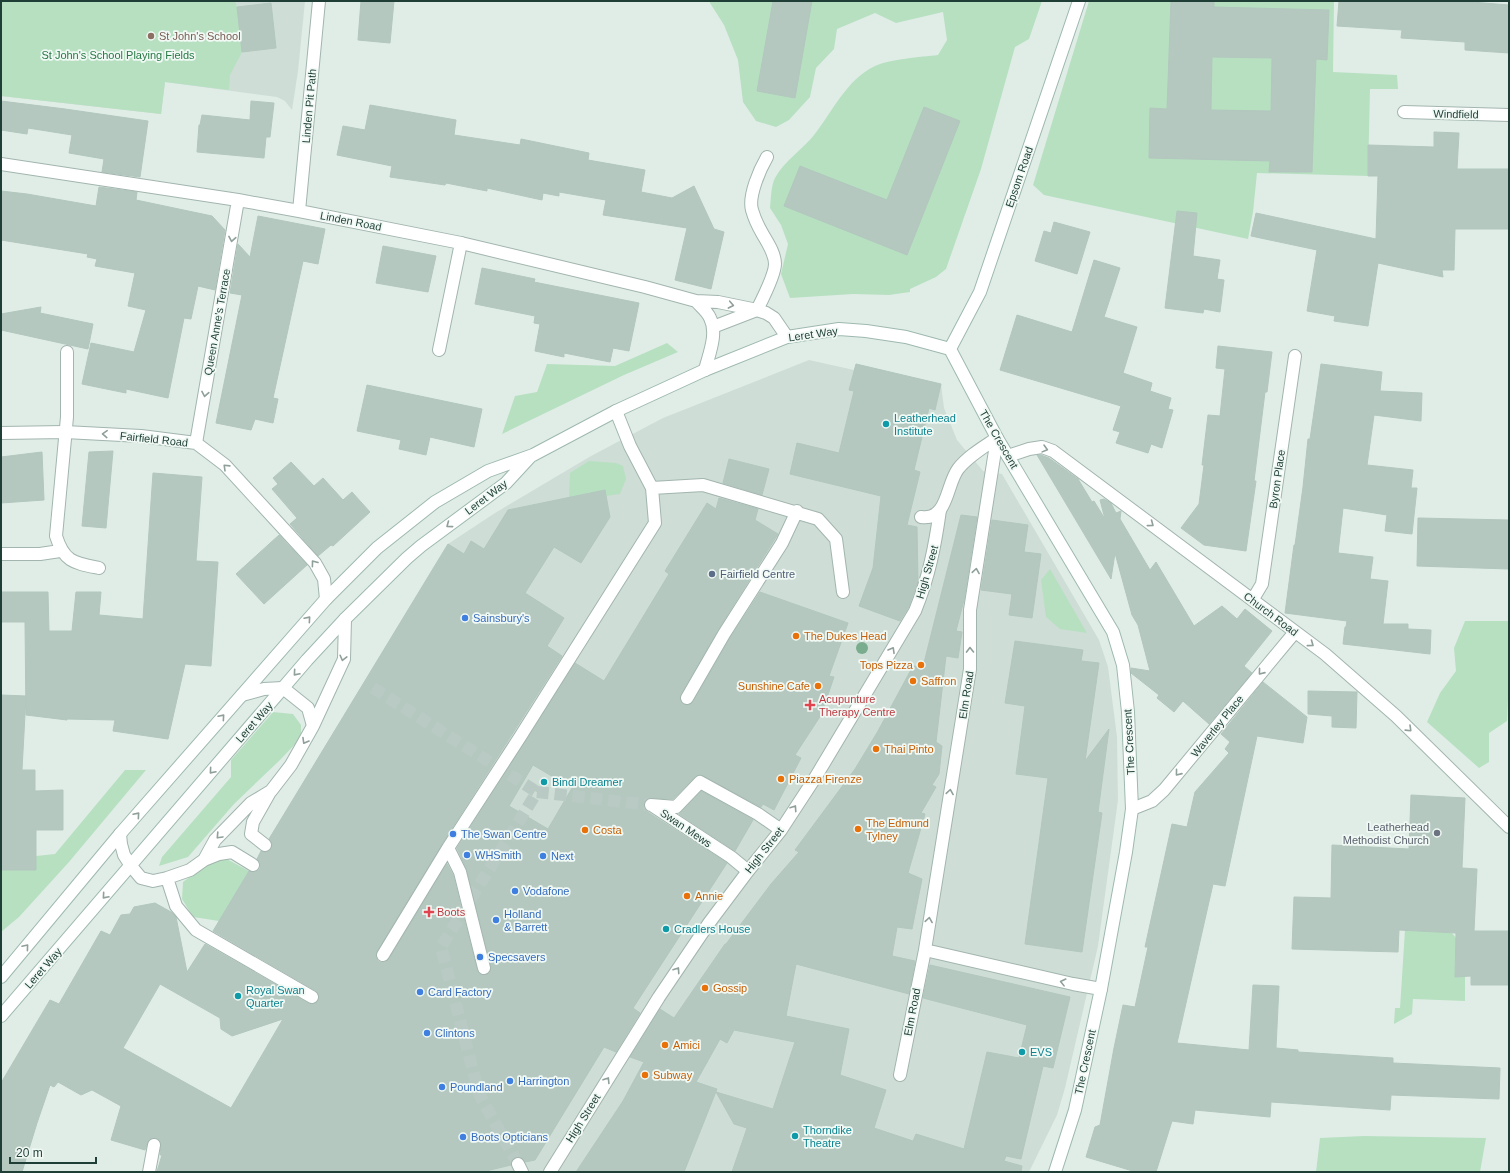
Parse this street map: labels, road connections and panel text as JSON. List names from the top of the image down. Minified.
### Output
{"streets":{"street":["Linden Pit Path","Windfield","Epsom Road","Linden Road","Queen Anne's Terrace","Leret Way","Fairfield Road","The Crescent","Byron Place","High Street","Church Road","Elm Road","Waverley Place","Swan Mews"]},"crossings":[["Linden Pit Path","Linden Road"],["Epsom Road","Leret Way"],["Epsom Road","The Crescent"],["Linden Road","Queen Anne's Terrace"],["Linden Road","Leret Way"],["Queen Anne's Terrace","Fairfield Road"],["Leret Way","Fairfield Road"],["Leret Way","The Crescent"],["The Crescent","High Street"],["The Crescent","Church Road"],["The Crescent","Elm Road"],["The Crescent","Waverley Place"],["Byron Place","Church Road"],["High Street","Elm Road"],["High Street","Swan Mews"],["Church Road","Waverley Place"]],"one_way":["Queen Anne's Terrace","Fairfield Road","High Street","Church Road","Elm Road","Waverley Place"],"parks":["St John's School Playing Fields"],"places":{"other":["St John's School","Leatherhead Institute","Fairfield Centre","Sainsbury's","The Dukes Head","Tops Pizza","Saffron","Sunshine Cafe","Thai Pinto","Piazza Firenze","Bindi Dreamer","The Edmund Tylney","Costa","Leatherhead Methodist Church","The Swan Centre","WHSmith","Next","Vodafone","Annie","Holland & Barrett","Cradlers House","Specsavers","Gossip","Card Factory","Royal Swan Quarter","Clintons","Amici","EVS","Subway","Harrington","Poundland","Thorndike Theatre","Boots Opticians"],"health":["Acupunture Therapy Centre","Boots"]},"scale_bar":"20 m"}
